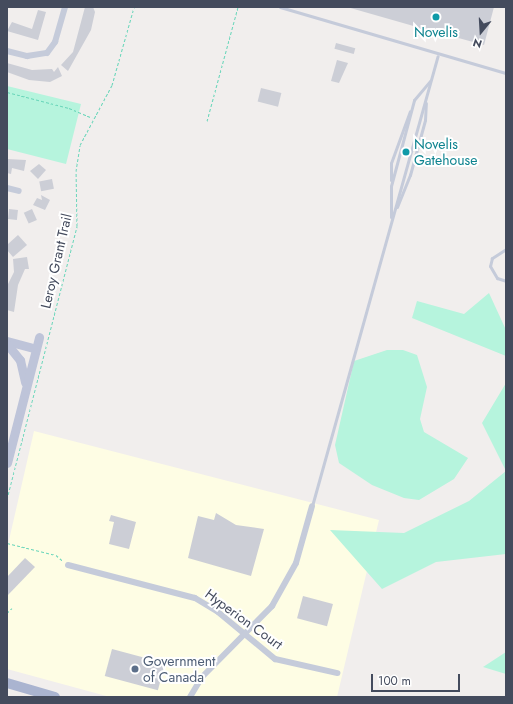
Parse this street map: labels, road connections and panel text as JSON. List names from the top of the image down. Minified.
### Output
{"streets":{"street":["Hyperion Court"],"path":["Leroy Grant Trail"]},"places":["Novelis","Novelis Gatehouse","Government of Canada"],"scale_bar":"100 m","north":"bottom"}
